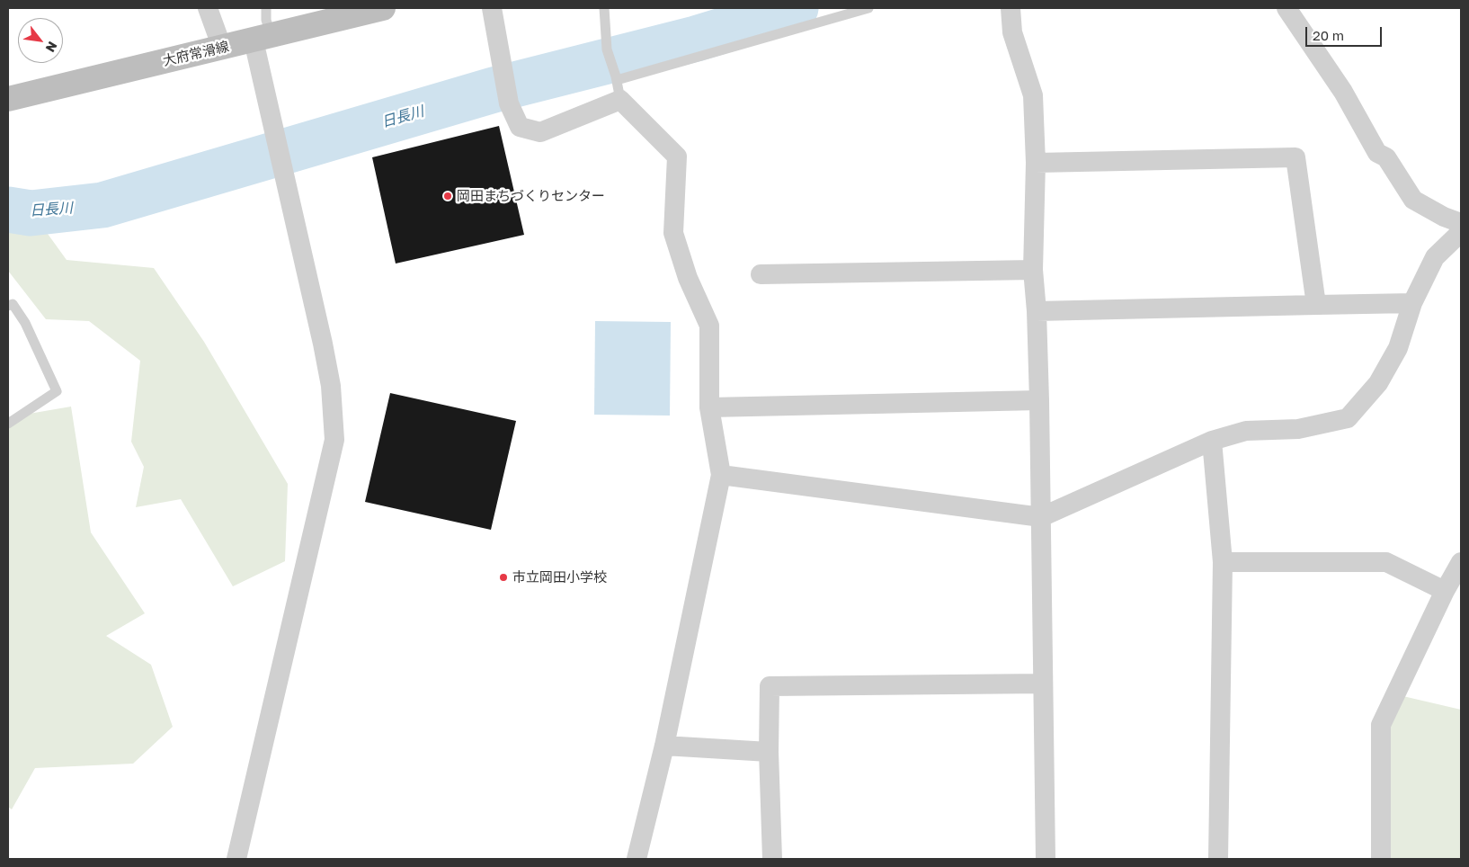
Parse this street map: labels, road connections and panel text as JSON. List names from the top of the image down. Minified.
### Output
{"streets":{"main road":["大府常滑線"]},"water":["日長川"],"places":["岡田まちづくりセンター","市立岡田小学校"],"scale_bar":"20 m","north":"bottom right"}
